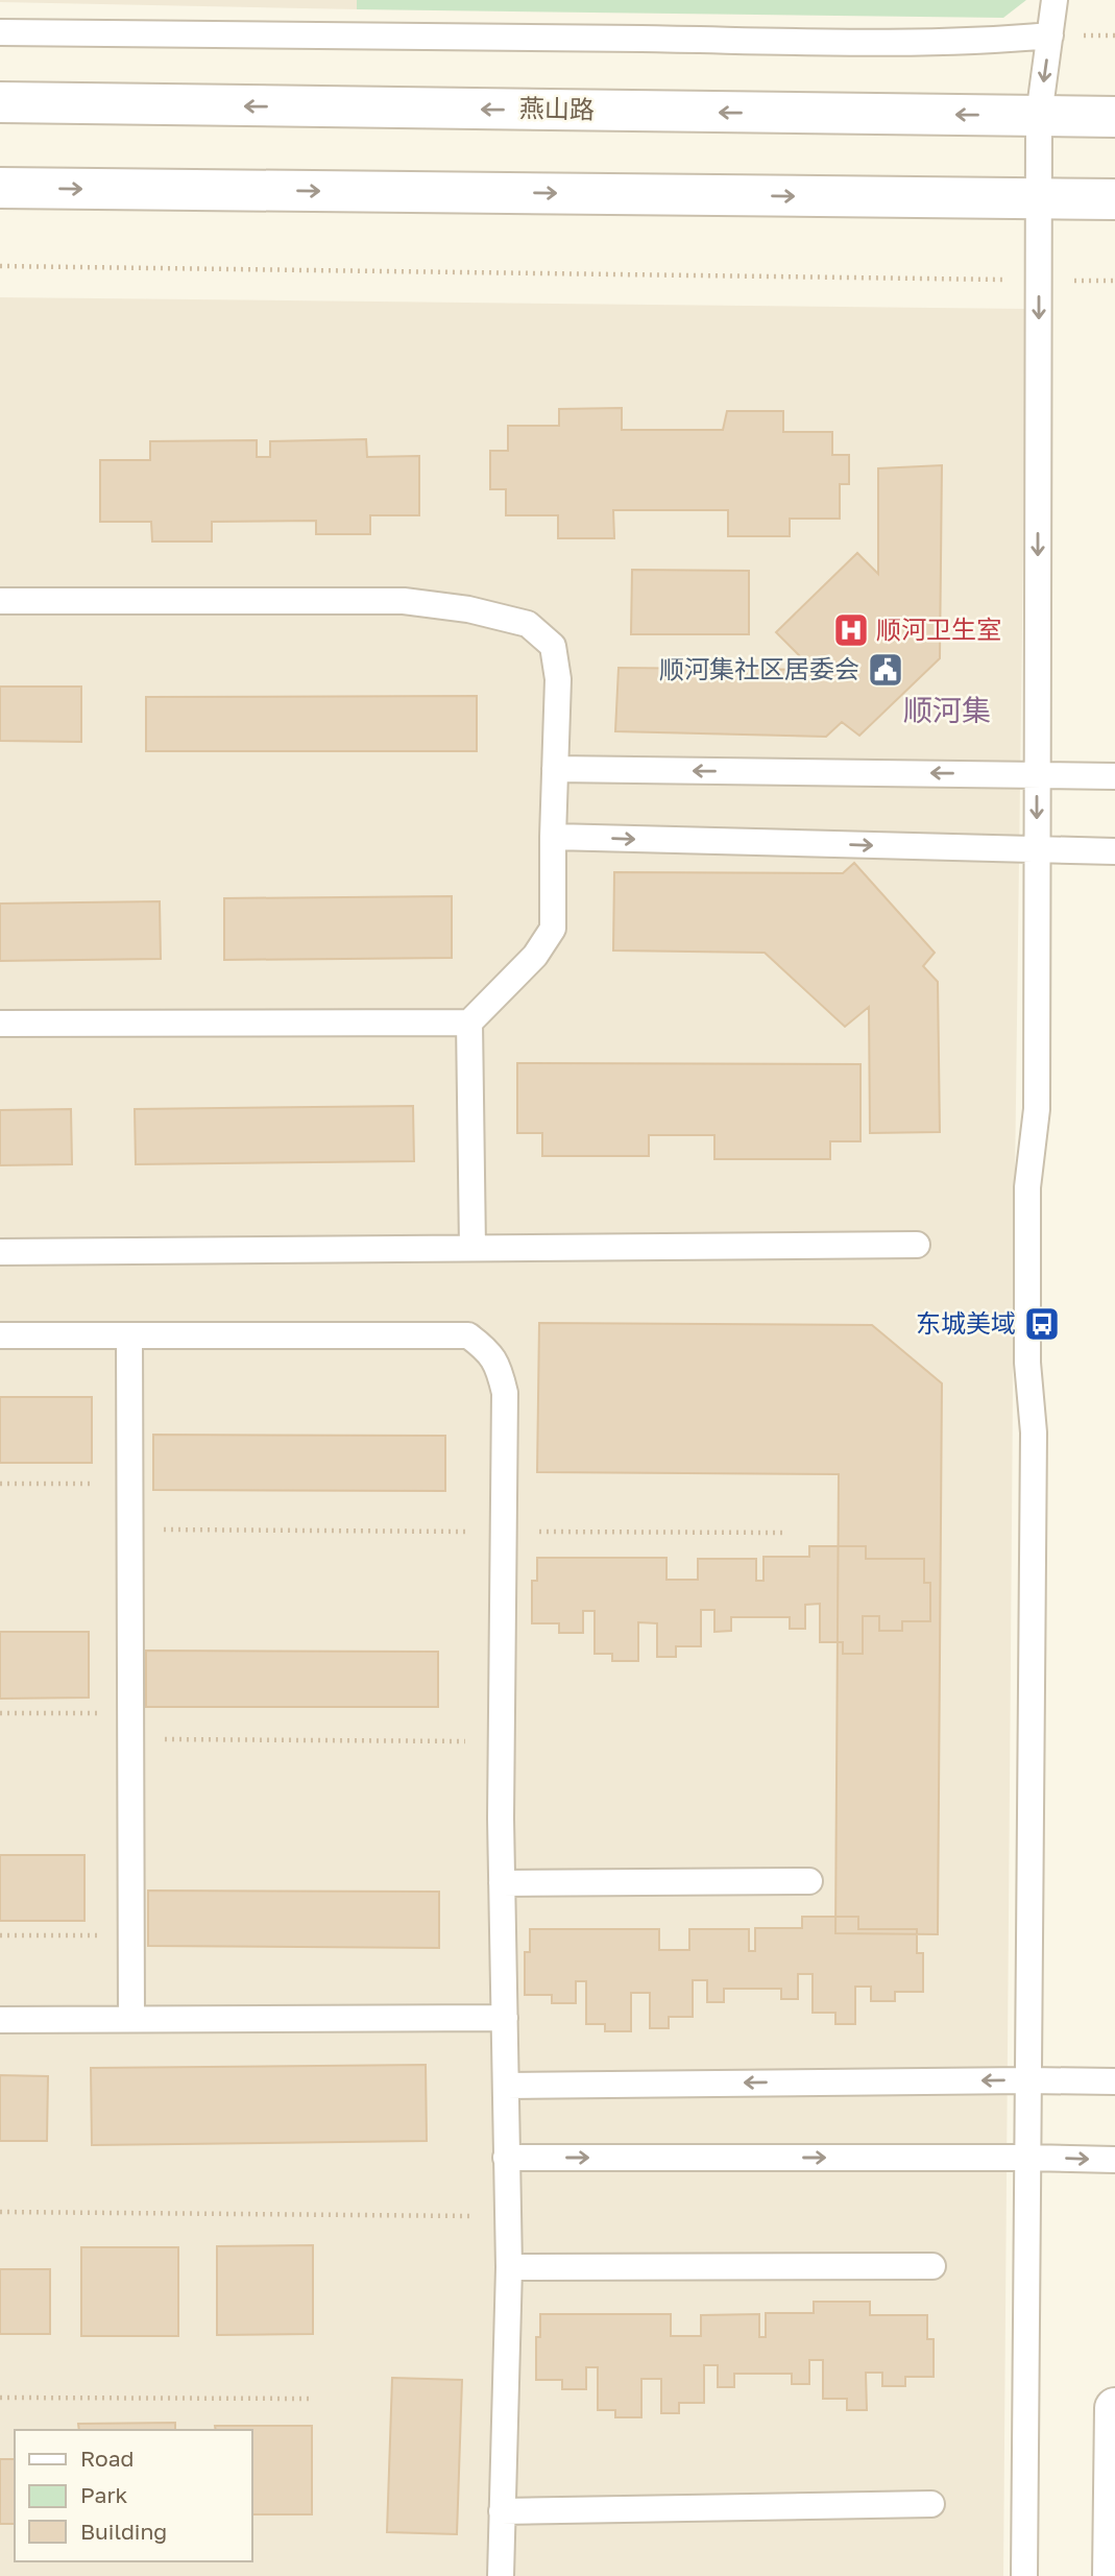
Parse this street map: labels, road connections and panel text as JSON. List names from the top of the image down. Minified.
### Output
{"streets":{"street":["燕山路"]},"districts":["顺河集"],"places":{"hospital":["顺河卫生室"],"public building":["顺河集社区居委会"],"bus stop":["东城美域"]},"legend":["Road","Park","Building"]}
